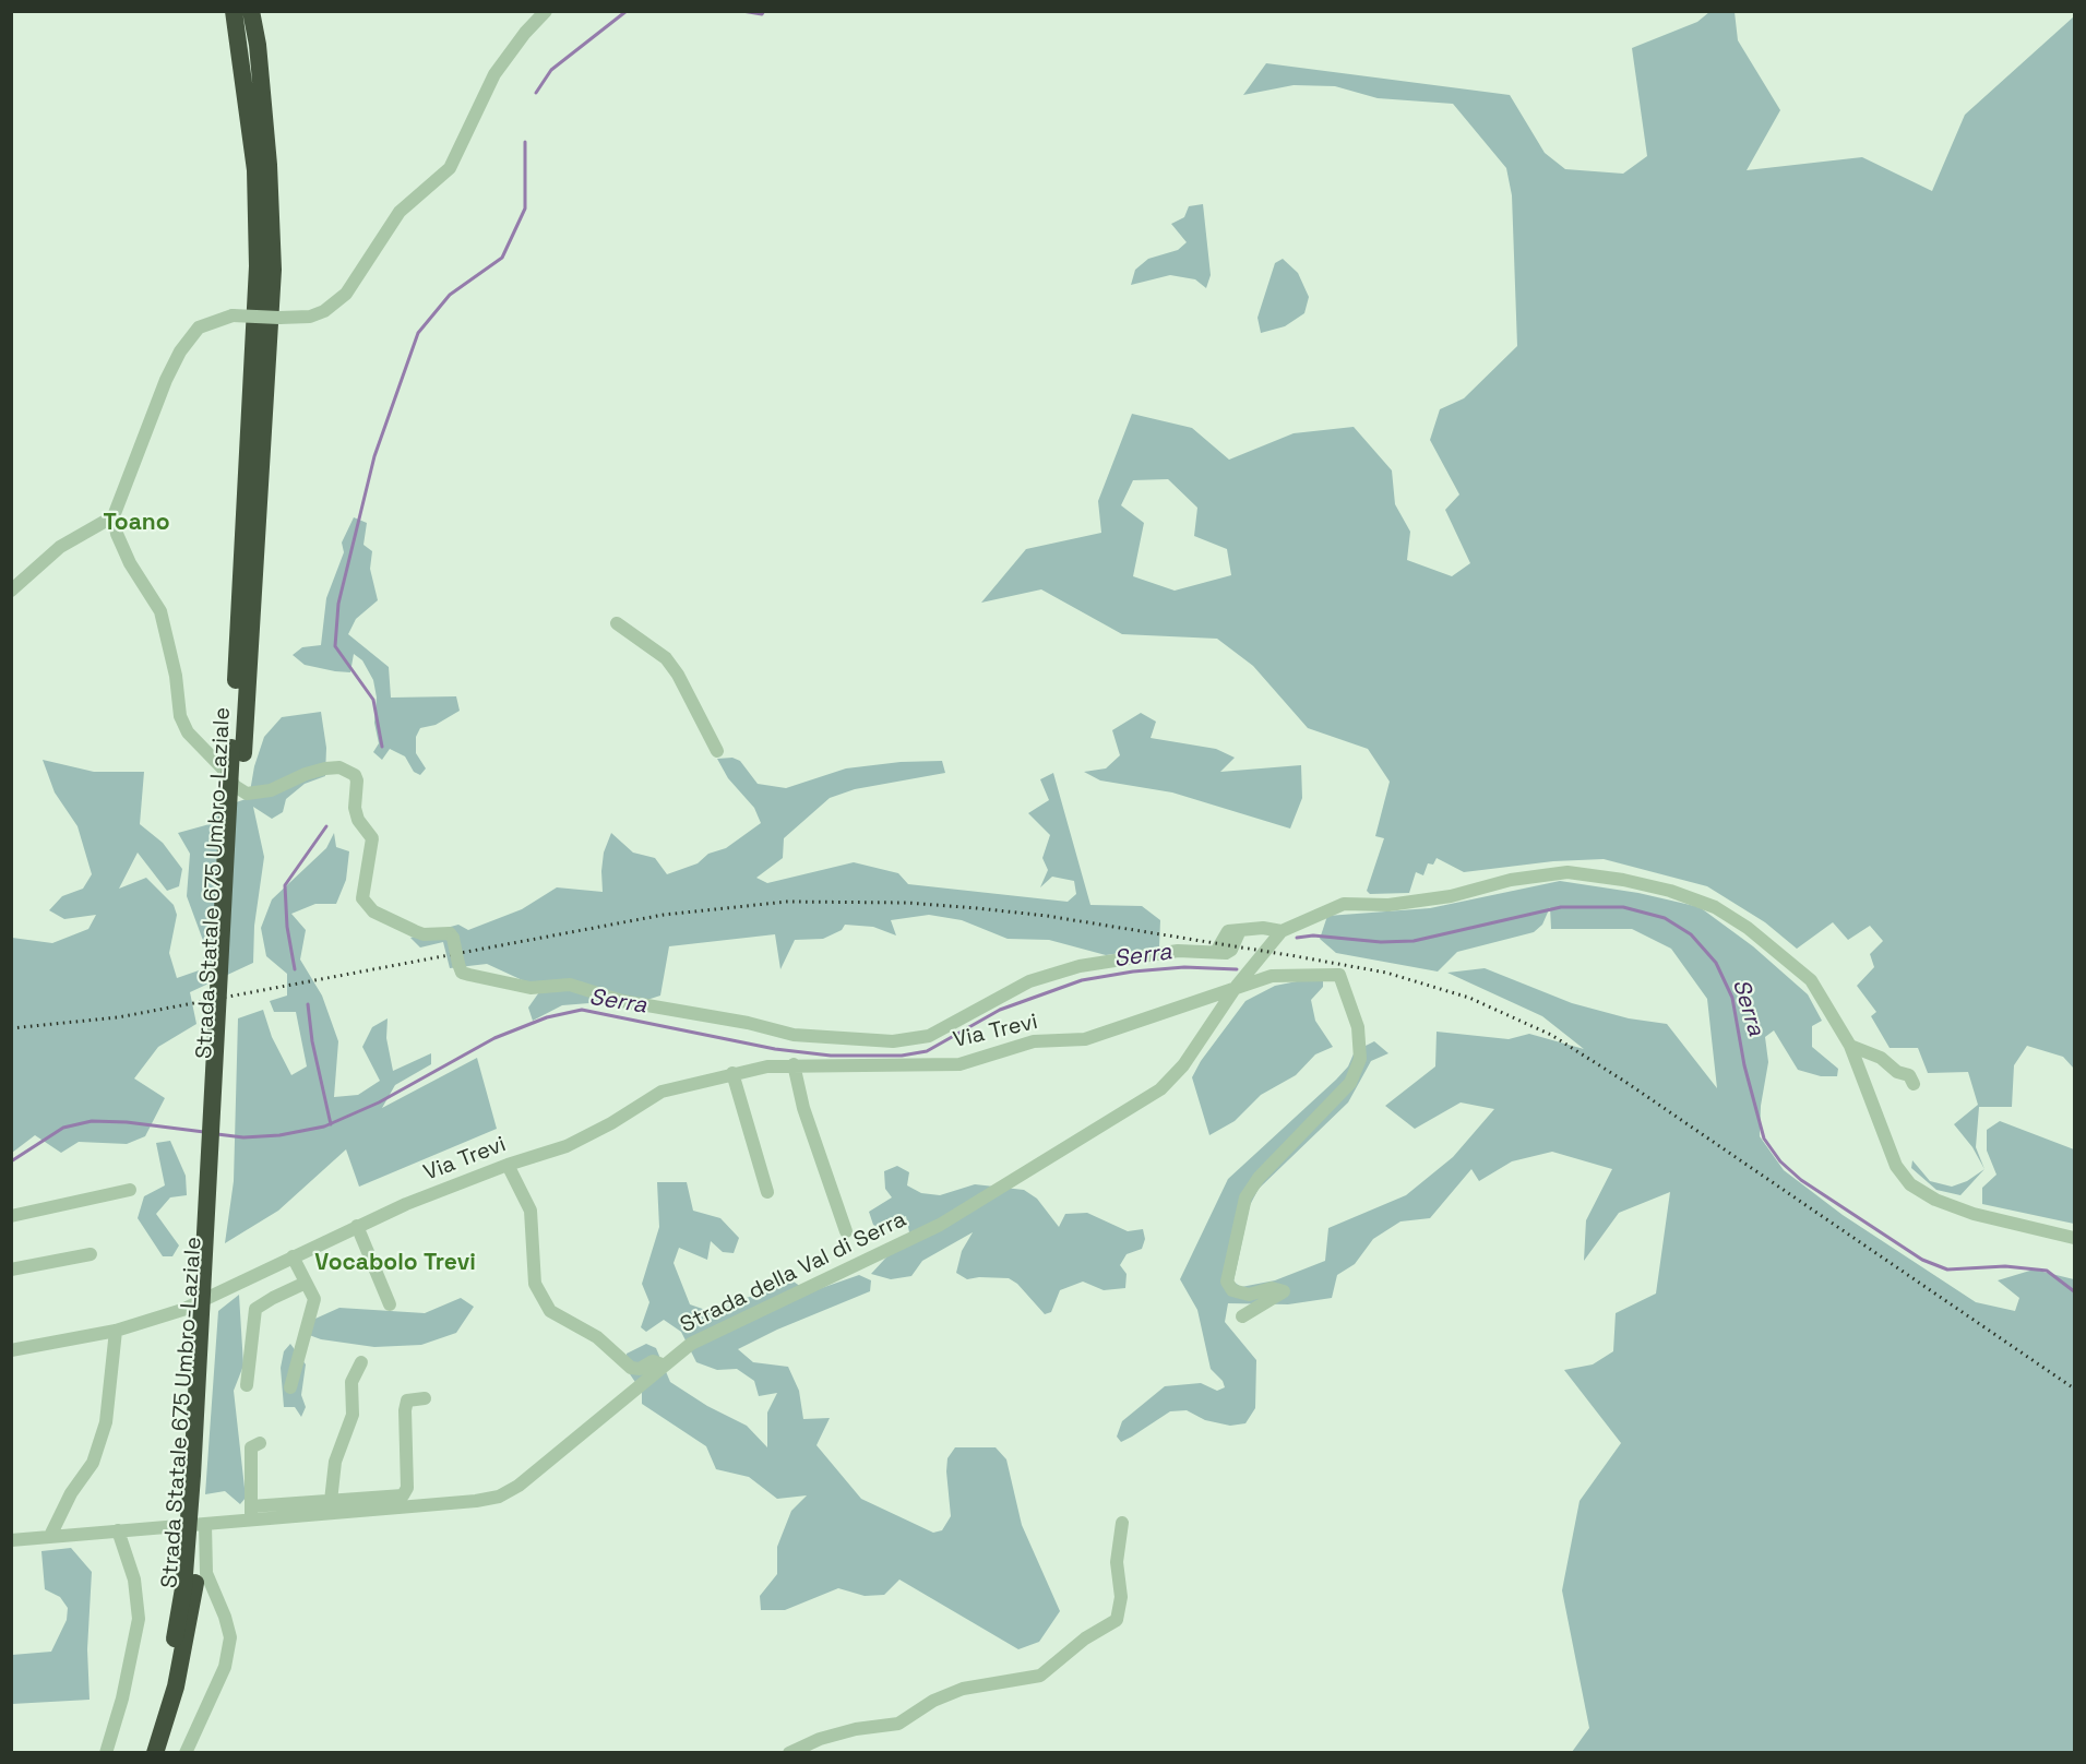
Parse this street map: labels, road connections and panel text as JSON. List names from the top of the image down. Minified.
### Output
{"streets":{"highway":["Strada Statale 675 Umbro-Laziale"],"street":["Via Trevi","Strada della Val di Serra"]},"crossings":[["Via Trevi","Strada della Val di Serra"]],"districts":["Toano","Vocabolo Trevi"],"water":["Serra"]}
